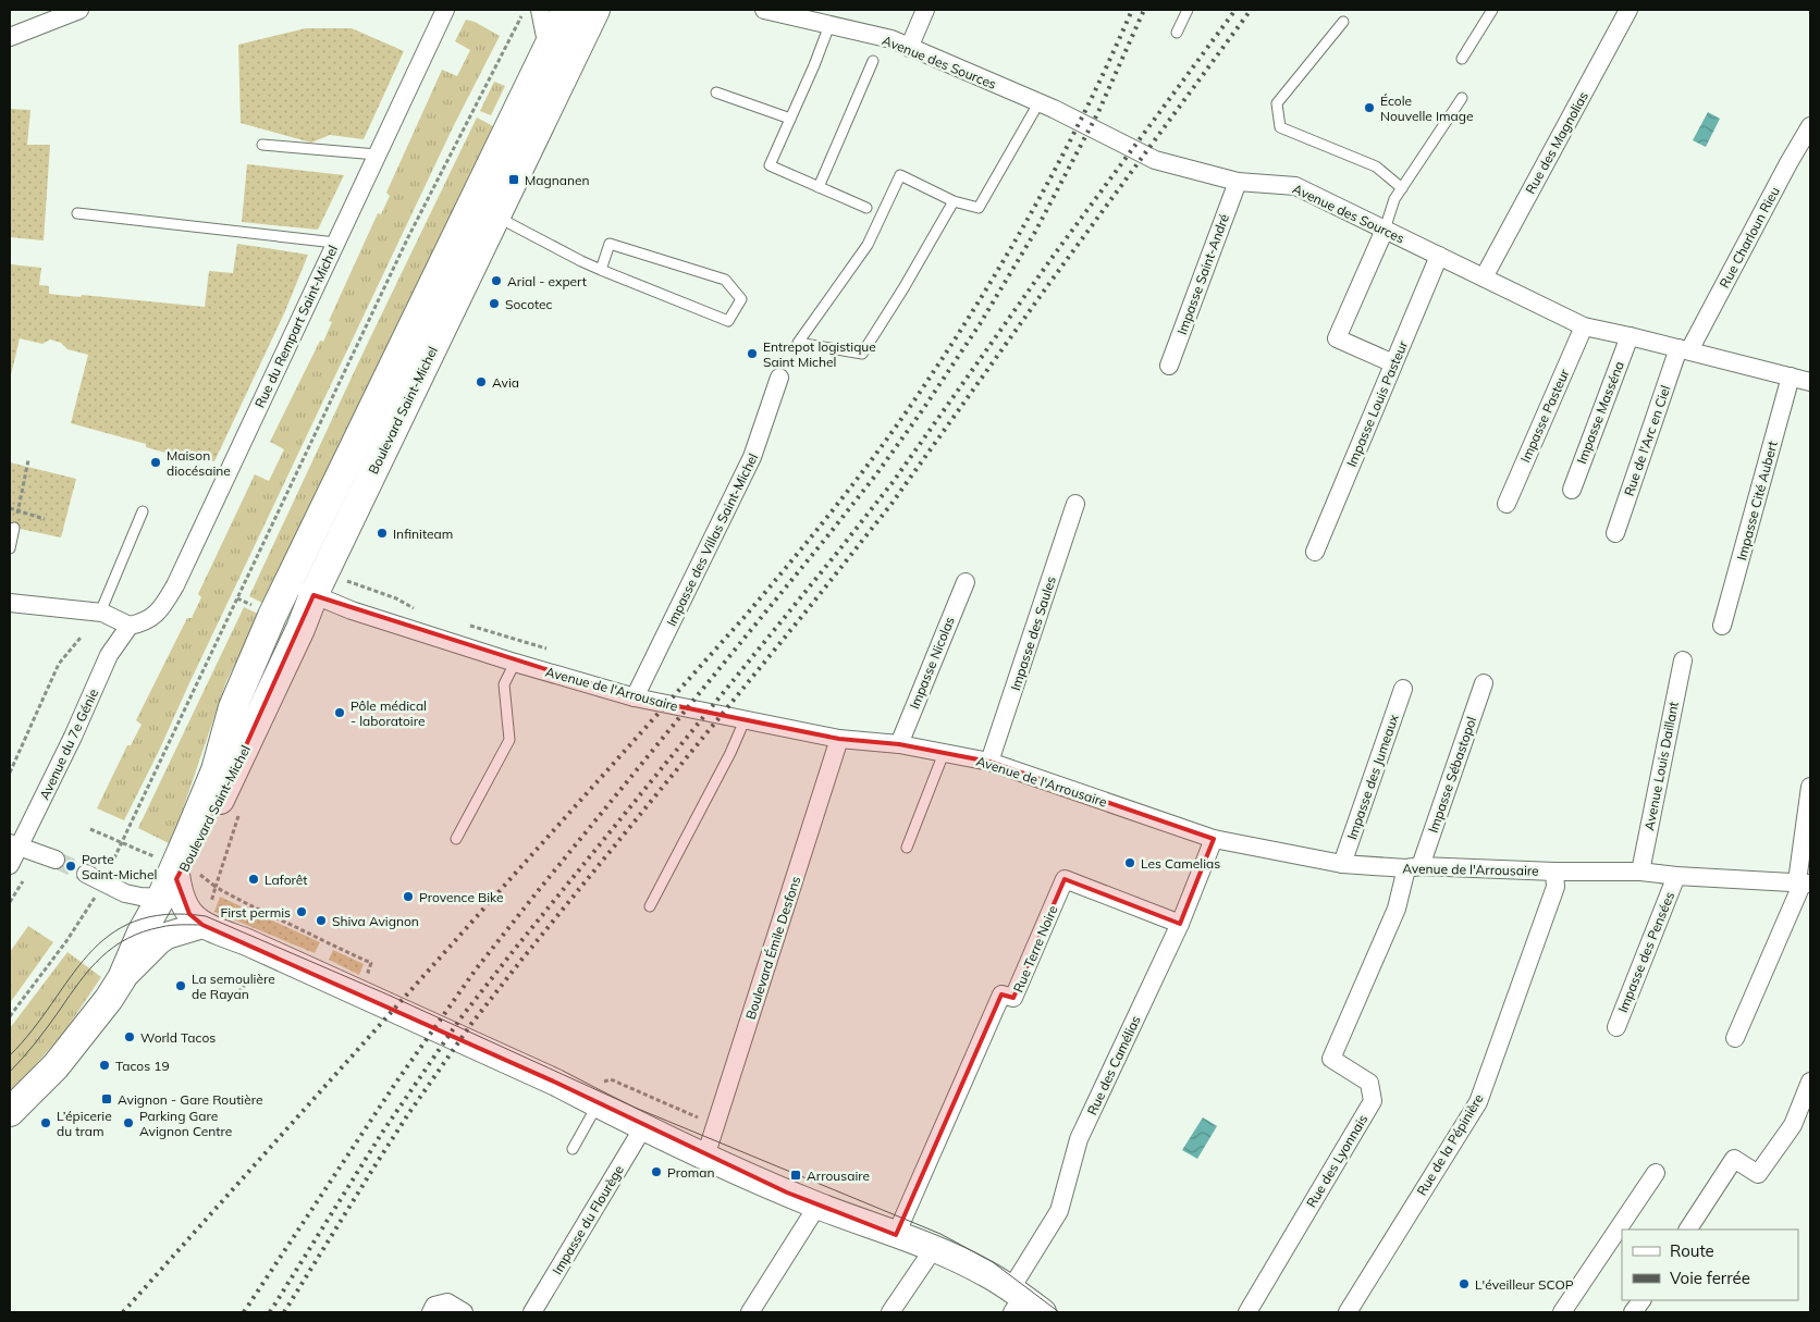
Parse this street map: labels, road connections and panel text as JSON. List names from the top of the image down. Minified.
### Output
{"streets":{"main road":["Boulevard Saint-Michel"],"street":["Avenue des Sources","Rue des Magnolias","Rue Charloun Rieu","Impasse Saint-André","Rue du Rempart Saint-Michel","Impasse Louis Pasteur","Impasse Masséna","Impasse Pasteur","Rue de l'Arc en Ciel","Impasse Cité Aubert","Impasse des Villas Saint-Michel","Impasse des Saules","Impasse Nicolas","Avenue de l'Arrousaire","Avenue du 7e Génie","Avenue Louis Daillant","Impasse Sébastopol","Impasse des Jumeaux","Boulevard Émile Desfons","Rue Terre Noire","Impasse des Pensées","Rue des Camélias","Rue de la Pépinière","Rue des Lyonnais","Impasse du Flourège"]},"crossings":[["Avenue des Sources","Rue des Magnolias"],["Avenue des Sources","Rue Charloun Rieu"],["Avenue des Sources","Impasse Saint-André"],["Avenue des Sources","Impasse Louis Pasteur"],["Avenue des Sources","Impasse Masséna"],["Avenue des Sources","Impasse Pasteur"],["Avenue des Sources","Rue de l'Arc en Ciel"],["Avenue des Sources","Impasse Cité Aubert"],["Rue Charloun Rieu","Rue de l'Arc en Ciel"],["Rue du Rempart Saint-Michel","Avenue du 7e Génie"],["Boulevard Saint-Michel","Avenue de l'Arrousaire"],["Impasse des Villas Saint-Michel","Avenue de l'Arrousaire"],["Impasse des Saules","Avenue de l'Arrousaire"],["Impasse Nicolas","Avenue de l'Arrousaire"],["Avenue de l'Arrousaire","Avenue Louis Daillant"],["Avenue de l'Arrousaire","Impasse Sébastopol"],["Avenue de l'Arrousaire","Impasse des Jumeaux"],["Avenue de l'Arrousaire","Boulevard Émile Desfons"],["Avenue de l'Arrousaire","Impasse des Pensées"],["Avenue de l'Arrousaire","Rue des Camélias"],["Avenue de l'Arrousaire","Rue de la Pépinière"],["Avenue de l'Arrousaire","Rue des Lyonnais"],["Impasse Sébastopol","Rue des Lyonnais"],["Rue Terre Noire","Rue des Camélias"]],"places":{"other":["École Nouvelle Image","Arial - expert","Socotec","Entrepot logistique Saint Michel","Avia","Maison diocésaine","Infiniteam","Pôle médical - laboratoire","Les Camelias","Porte Saint-Michel","Laforêt","Provence Bike","First permis","Shiva Avignon","La semoulière de Rayan","World Tacos","Tacos 19","L’épicerie du tram","Parking Gare Avignon Centre","Proman","L'éveilleur SCOP"],"transit":["Magnanen","Avignon - Gare Routière","Arrousaire"]},"legend":["Route","Voie ferrée"]}
